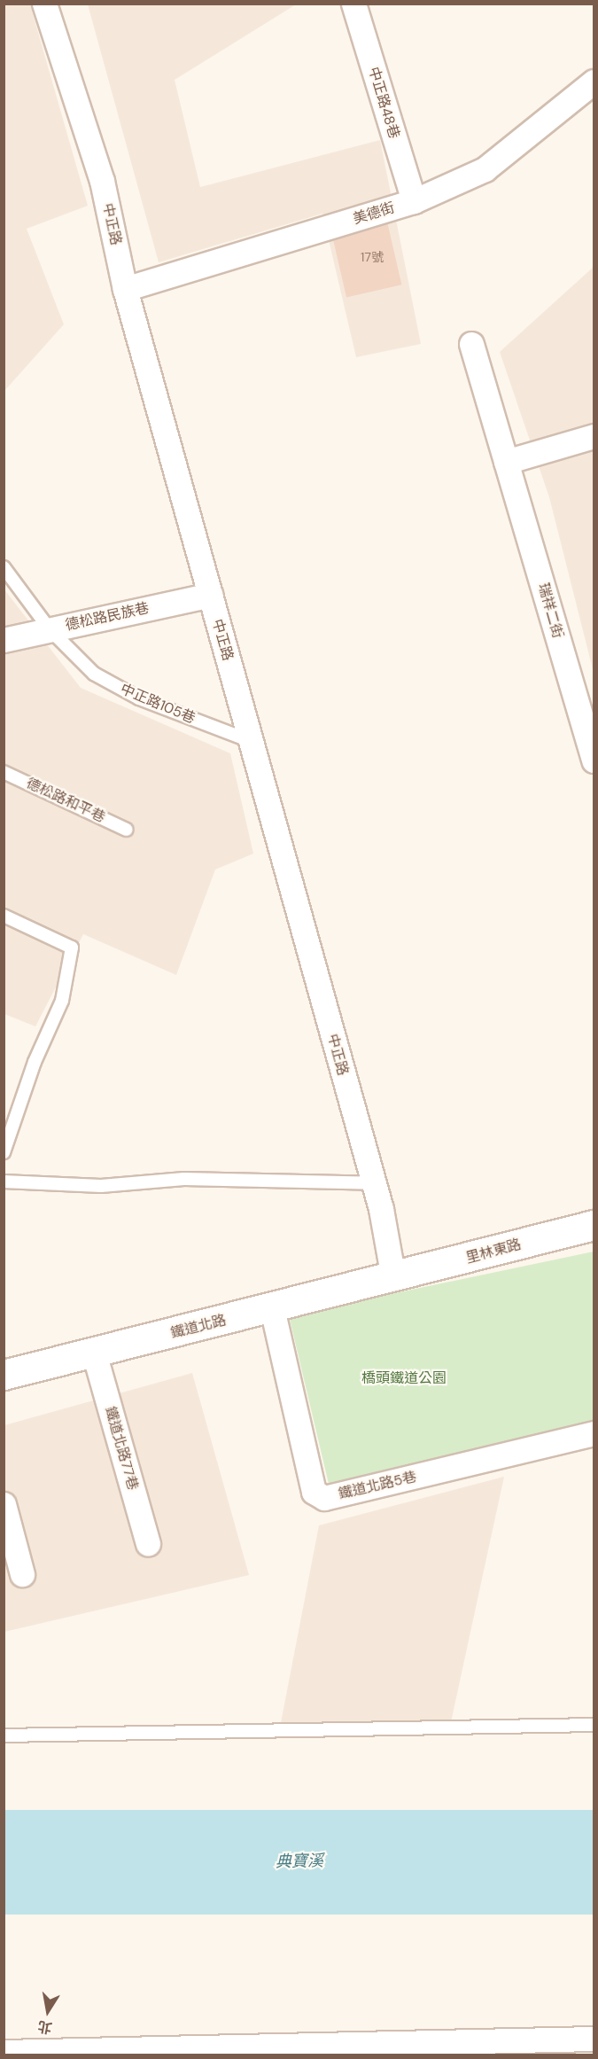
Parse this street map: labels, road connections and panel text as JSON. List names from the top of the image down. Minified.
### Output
{"streets":{"street":["中正路48巷","美德街","中正路","瑞祥二街","德松路民族巷","里林東路","鐵道北路","鐵道北路77巷","鐵道北路5巷"],"lane":["中正路105巷","德松路和平巷"]},"crossings":[["中正路48巷","美德街"],["美德街","中正路"],["中正路","德松路民族巷"],["中正路","中正路105巷"],["中正路","里林東路"],["中正路","鐵道北路"],["德松路民族巷","中正路105巷"],["里林東路","鐵道北路"],["鐵道北路","鐵道北路77巷"],["鐵道北路","鐵道北路5巷"]],"water":["典寶溪"],"parks":["橋頭鐵道公園"],"house_numbers":["17號"],"north":"bottom"}
